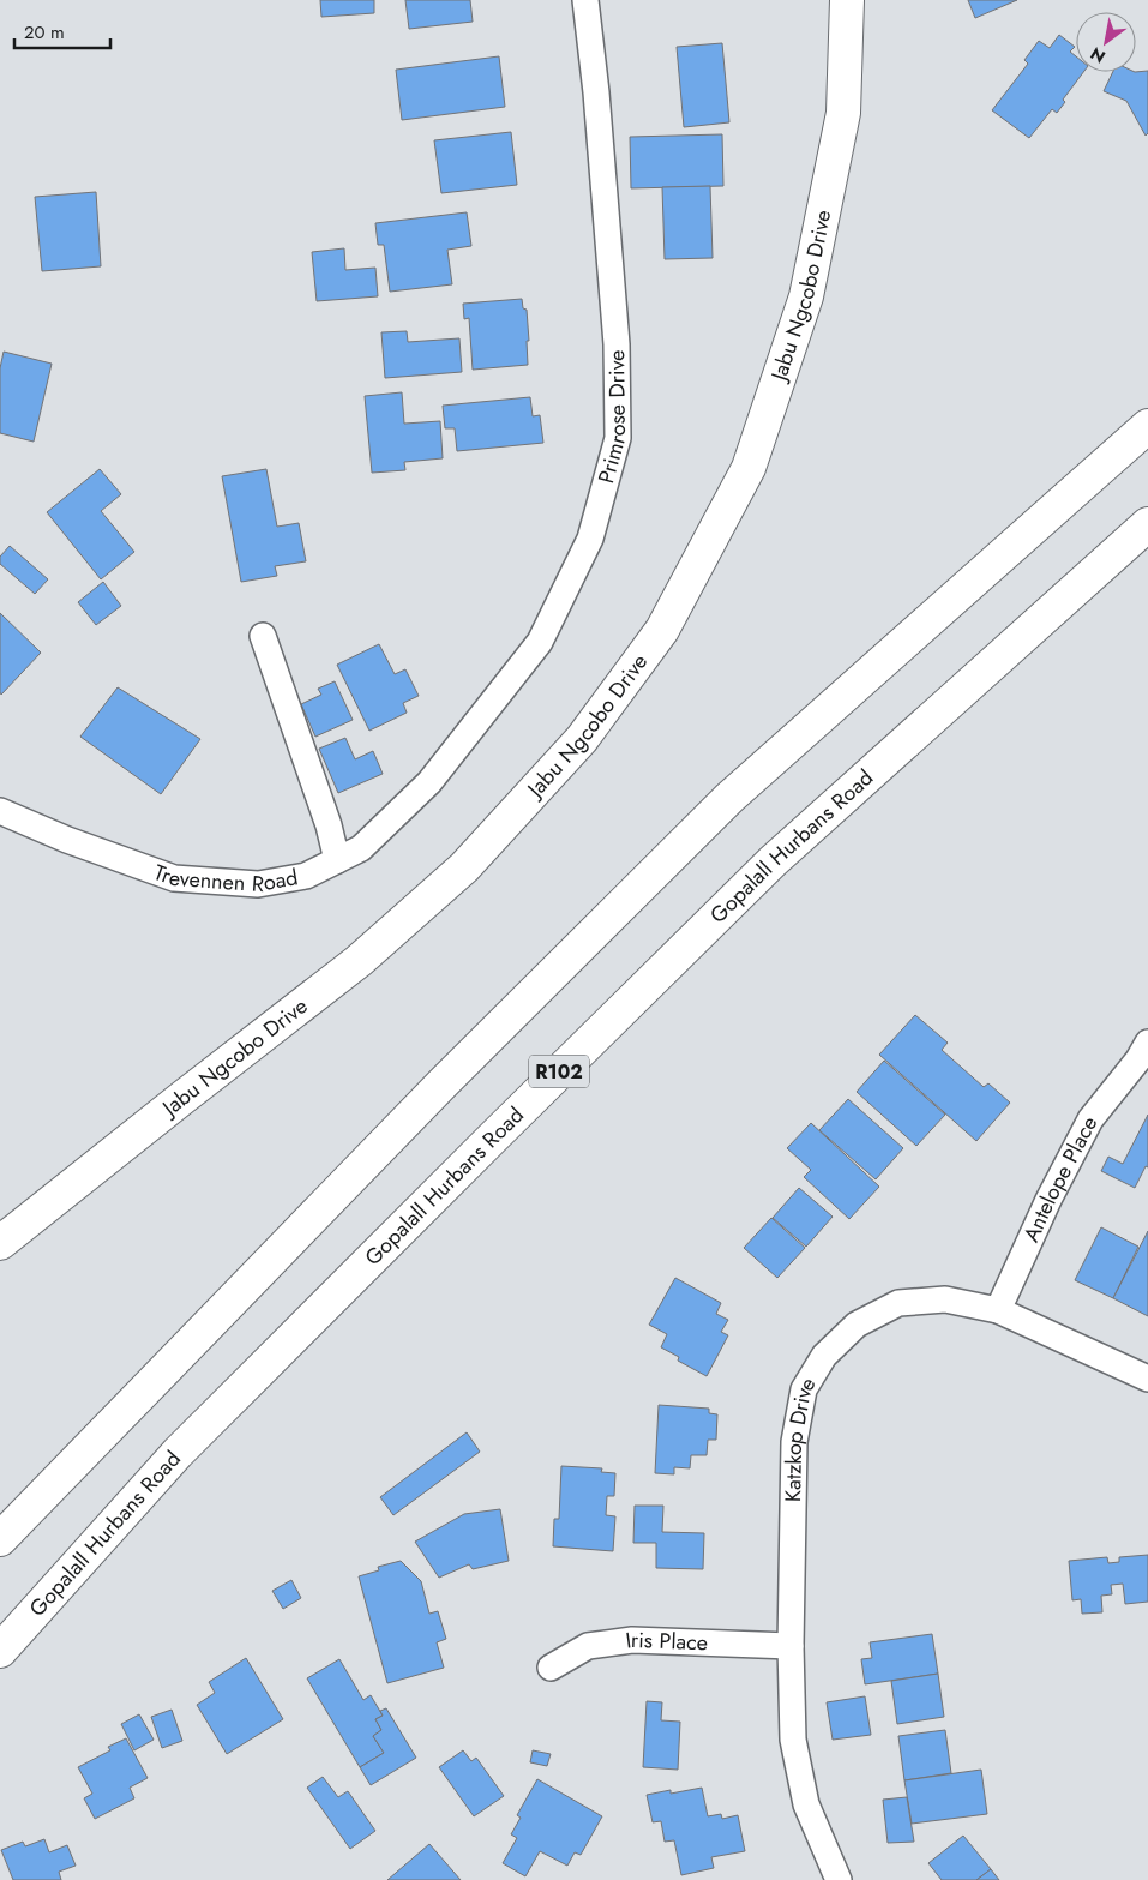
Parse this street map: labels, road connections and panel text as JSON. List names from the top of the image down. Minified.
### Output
{"streets":{"main road":["Jabu Ngcobo Drive","Gopalall Hurbans Road","R102"],"street":["Primrose Drive","Trevennen Road","Antelope Place","Katzkop Drive","Iris Place"]},"crossings":[["Primrose Drive","Trevennen Road"],["Antelope Place","Katzkop Drive"],["Katzkop Drive","Iris Place"]],"scale_bar":"20 m","north":"bottom left"}
